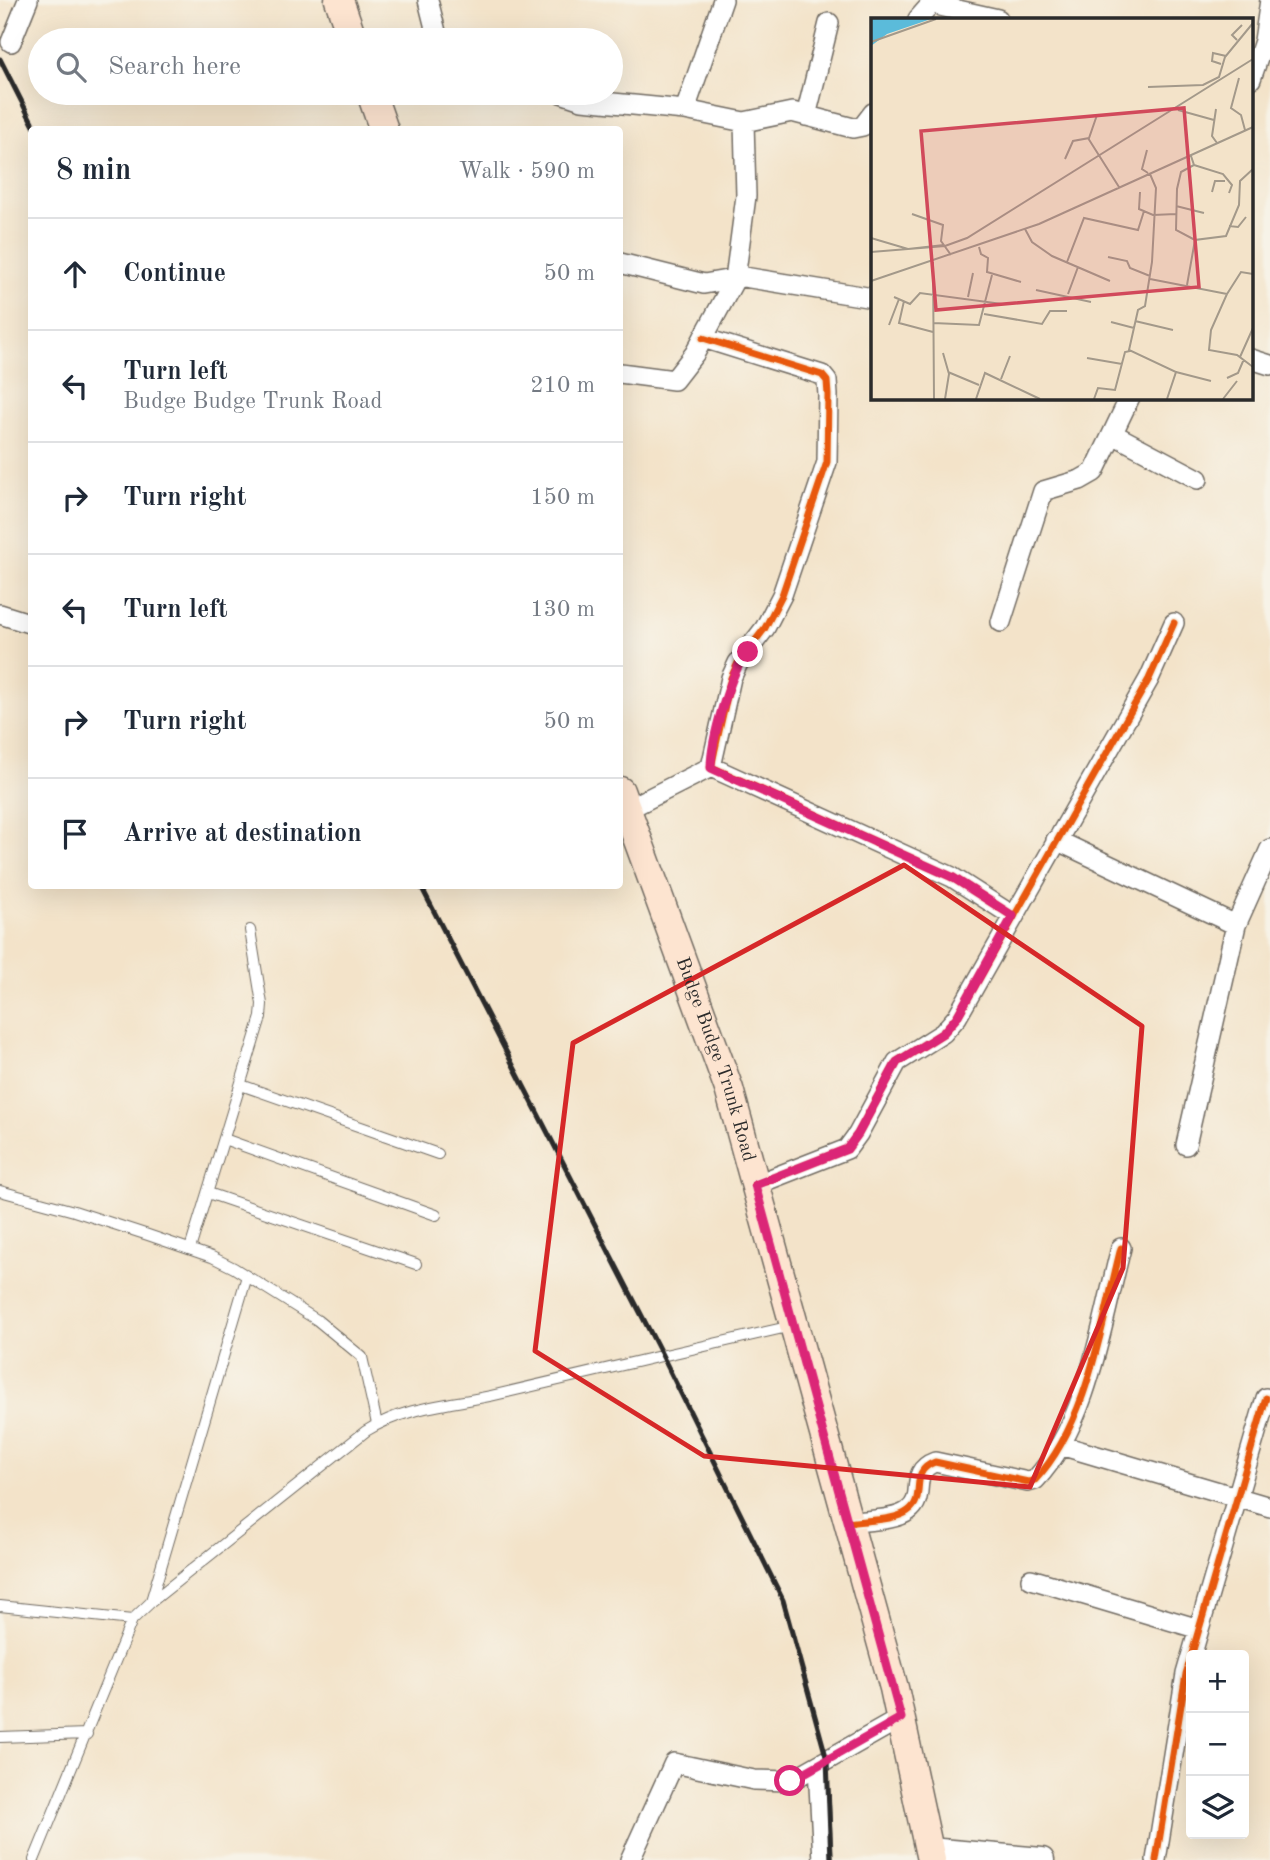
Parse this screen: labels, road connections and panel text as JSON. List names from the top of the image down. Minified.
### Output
{"streets":{"main road":["Budge Budge Trunk Road"]},"page":{"search":"Search here","heading":["8 min","Walk · 590 m"],"list":[["Continue","50 m"],["Turn left","Budge Budge Trunk Road","210 m"],["Turn right","150 m"],["Turn left","130 m"],["Turn right","50 m"],"Arrive at destination"],"map_buttons":["+","−"]}}
